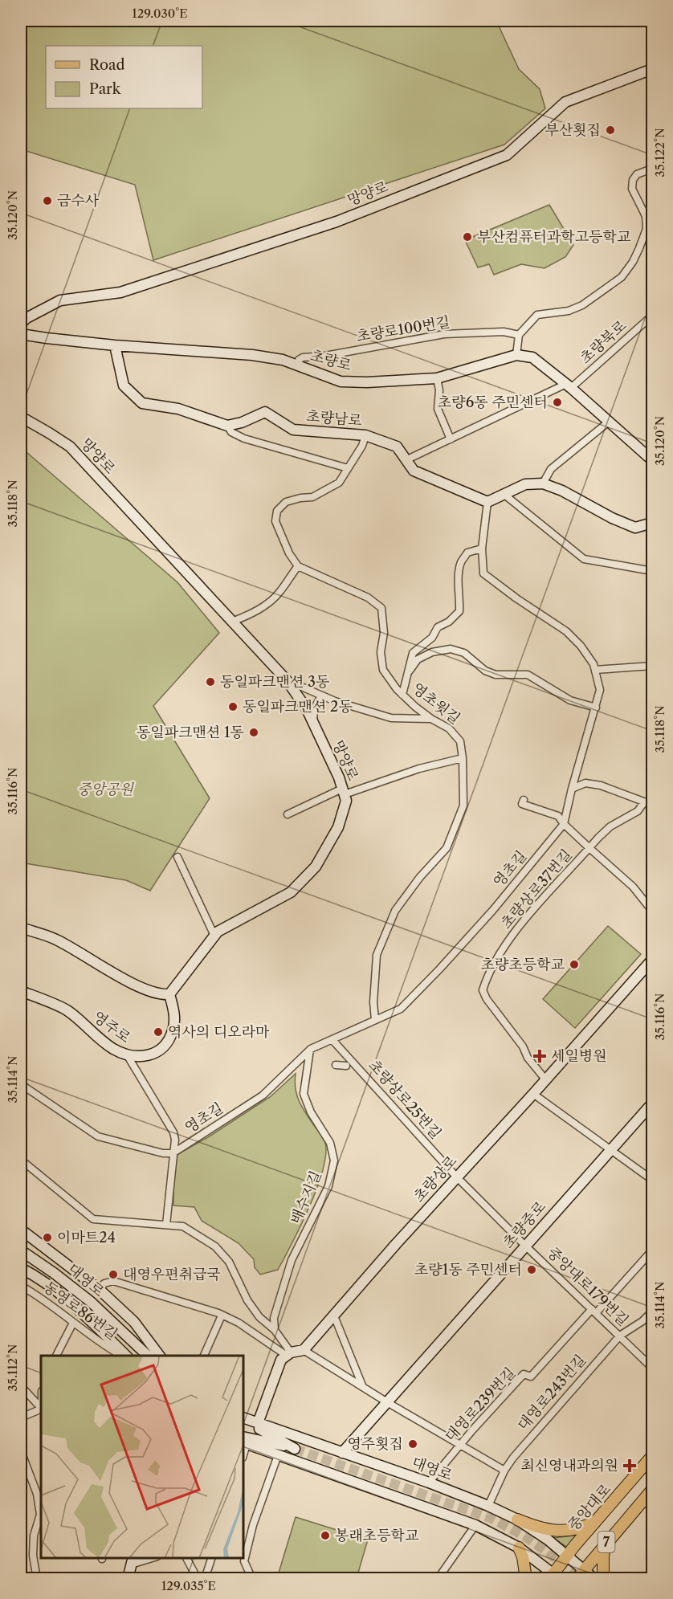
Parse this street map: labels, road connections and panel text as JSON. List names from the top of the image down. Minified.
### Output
{"streets":{"main road":["망양로","초량로","초량남로","영주로","초량상로","초량중로","대영로","중앙대로","7"],"street":["초량로100번길","초량북로","영초윗길","영초길","초량상로37번길","초량상로25번길","배수지길","중앙대로179번길","동영로86번길","대영로243번길","대영로239번길"]},"crossings":[["망양로","영주로"],["초량로100번길","초량로"],["초량북로","초량남로"],["초량남로","영초길"],["영초윗길","영초길"],["영초길","영주로"],["영초길","초량상로25번길"],["영초길","배수지길"],["초량상로37번길","초량상로"],["초량상로25번길","초량상로"],["초량상로25번길","초량중로"],["초량상로25번길","중앙대로179번길"],["초량중로","대영로"],["초량중로","중앙대로179번길"],["대영로","대영로243번길"],["대영로","대영로239번길"],["대영로","중앙대로"],["대영로","7"],["중앙대로179번길","대영로243번길"],["중앙대로179번길","대영로239번길"]],"parks":["중앙공원"],"places":{"other":["부산횟집","금수사","부산컴퓨터과학고등학교","초량6동 주민센터","동일파크맨션 3동","동일파크맨션 2동","동일파크맨션 1동","초량초등학교","역사의 디오라마","이마트24","초량1동 주민센터","대영우편취급국","영주횟집","봉래초등학교"],"health":["세일병원","최신영내과의원"]},"legend":["Road","Park"],"coordinates":["129.030°E","35.122°N","35.120°N","35.118°N","35.116°N","35.114°N","35.112°N","129.035°E"]}
